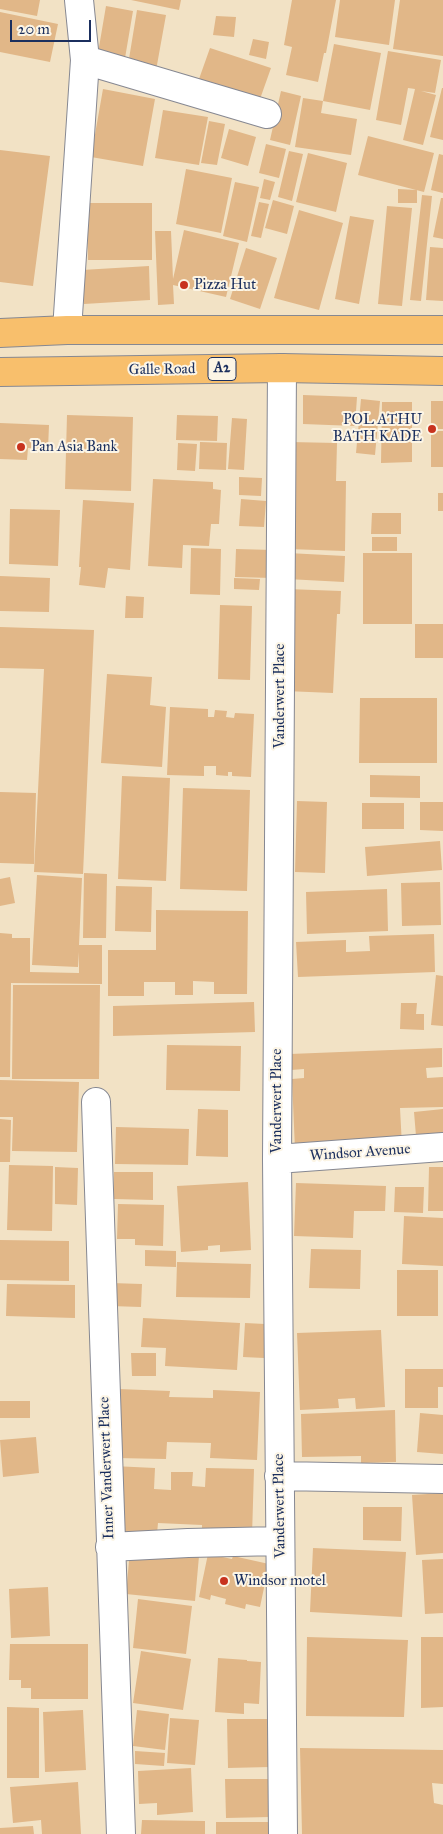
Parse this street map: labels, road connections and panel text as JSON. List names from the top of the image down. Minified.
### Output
{"streets":{"highway":["A2","Galle Road"],"street":["Vanderwert Place","Windsor Avenue","Inner Vanderwert Place"]},"crossings":[["Galle Road","Vanderwert Place"],["Vanderwert Place","Windsor Avenue"]],"places":["Pizza Hut","POL ATHU BATH KADE","Pan Asia Bank","Windsor motel"],"scale_bar":"20 m"}
